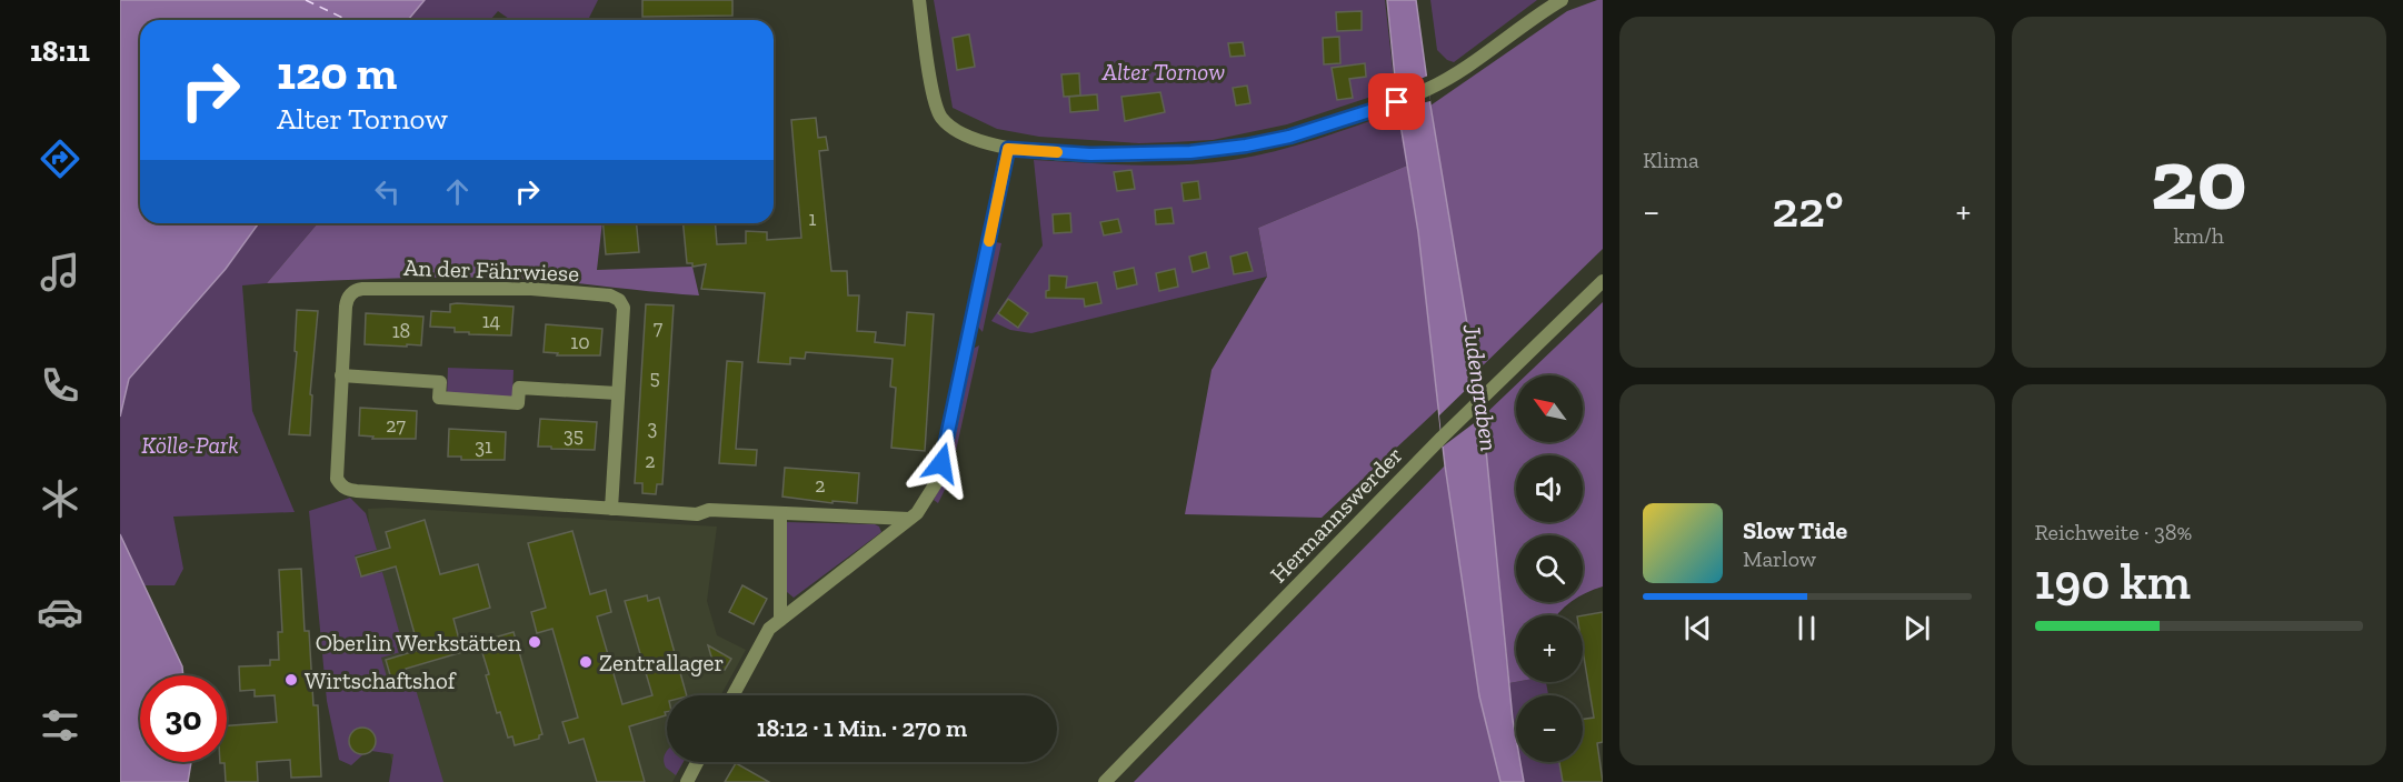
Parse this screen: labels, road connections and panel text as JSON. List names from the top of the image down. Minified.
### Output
{"streets":{"street":["An der Fährwiese","Hermannswerder"]},"water":["Judengraben"],"parks":["Alter Tornow","Kölle-Park"],"places":["Oberlin Werkstätten","Zentrallager","Wirtschaftshof"],"house_numbers":["1","14","7","18","10","5","27","3","35","31","2","2"],"north":"top left","page":{"tabs":"18:11","tile":["Klima",["20","km/h"],["Reichweite · 38%","190 km"]],"turn":["120 m","Alter Tornow"],"heat":["−","22°","+"],"map_buttons":["+","−"],"song":["Slow Tide","Marlow"],"limit":"30","trip":"18:12 · 1 Min. · 270 m"}}
